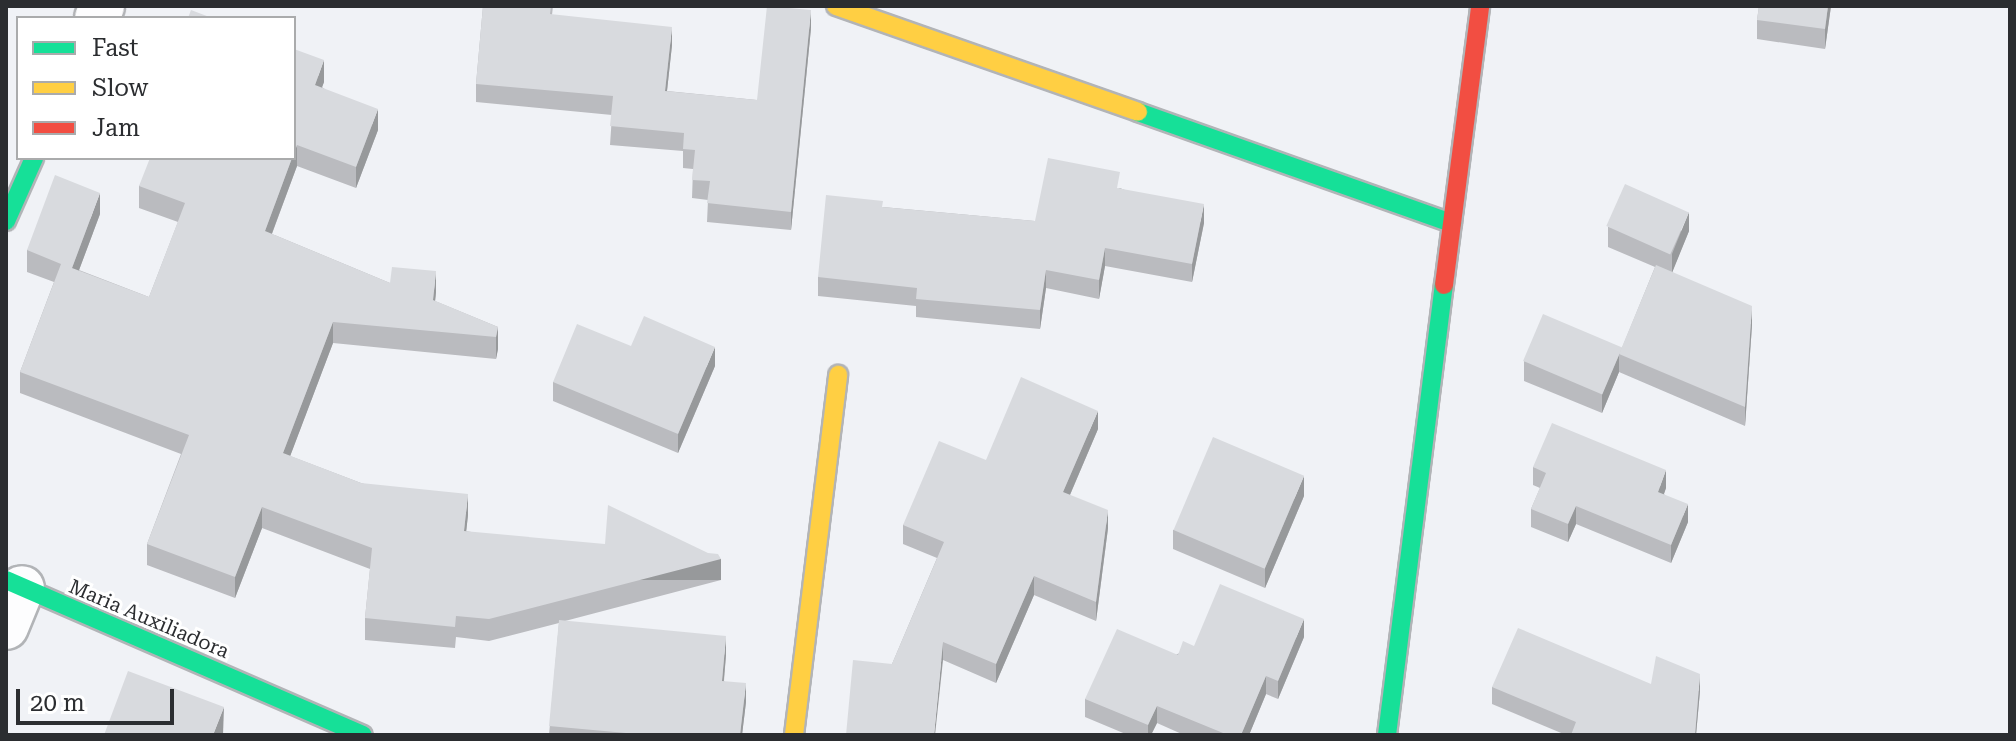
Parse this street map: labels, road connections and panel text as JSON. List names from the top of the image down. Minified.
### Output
{"streets":{"street":["Maria Auxiliadora"]},"legend":["Fast","Slow","Jam"],"scale_bar":"20 m"}
